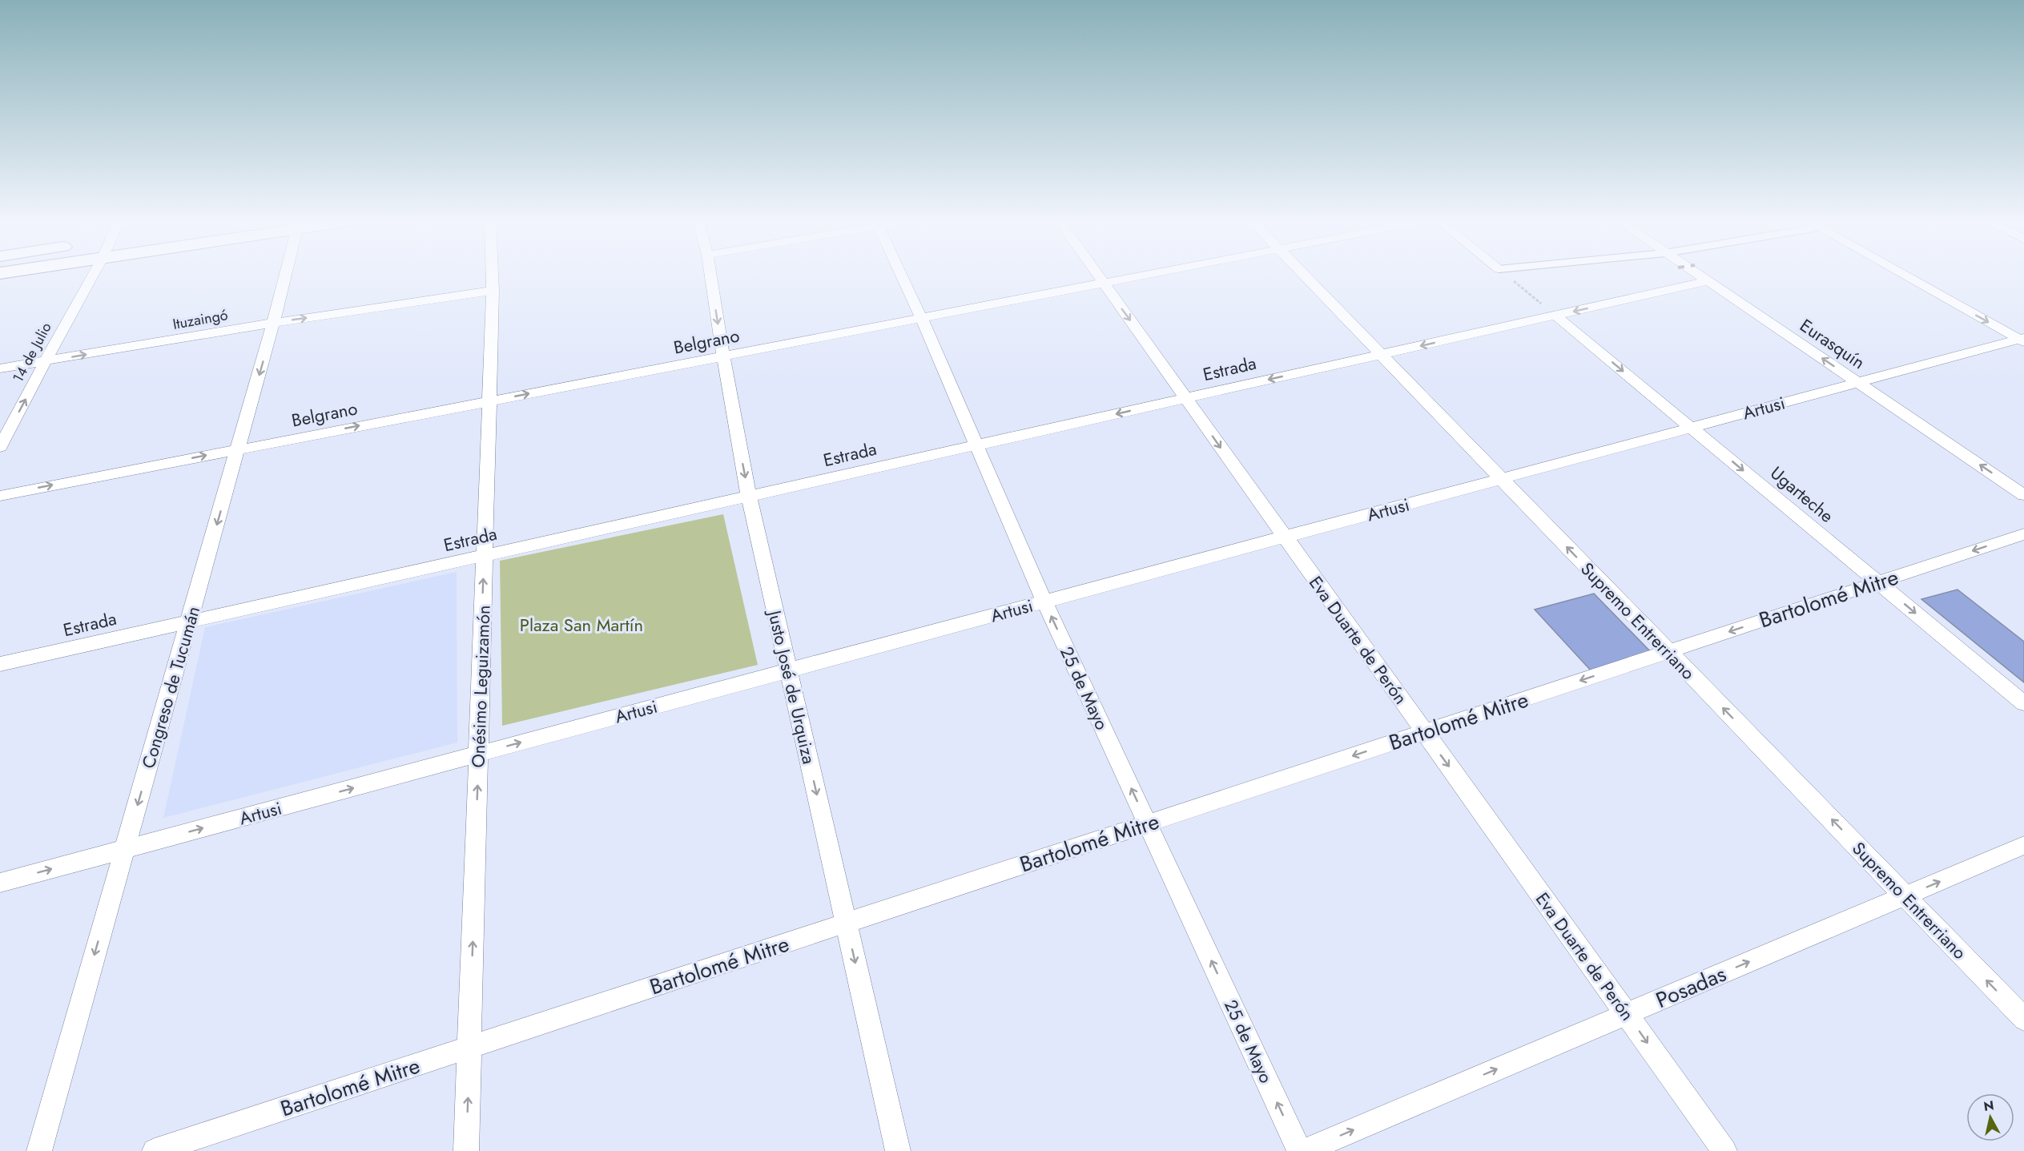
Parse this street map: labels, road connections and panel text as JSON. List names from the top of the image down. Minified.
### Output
{"streets":{"street":["Ituzaingó","Belgrano","Eurasquín","14 de Julio","Estrada","Artusi","Ugarteche","Bartolomé Mitre","Supremo Entrerriano","Eva Duarte de Perón","Onésimo Leguizamón","Congreso de Tucumán","Justo José de Urquiza","25 de Mayo","Posadas"]},"crossings":[["Ituzaingó","14 de Julio"],["Ituzaingó","Onésimo Leguizamón"],["Ituzaingó","Congreso de Tucumán"],["Belgrano","Eva Duarte de Perón"],["Belgrano","Onésimo Leguizamón"],["Belgrano","Congreso de Tucumán"],["Belgrano","Justo José de Urquiza"],["Belgrano","25 de Mayo"],["Eurasquín","Estrada"],["Eurasquín","Artusi"],["Estrada","Ugarteche"],["Estrada","Supremo Entrerriano"],["Estrada","Eva Duarte de Perón"],["Estrada","Onésimo Leguizamón"],["Estrada","Congreso de Tucumán"],["Estrada","Justo José de Urquiza"],["Estrada","25 de Mayo"],["Artusi","Ugarteche"],["Artusi","Supremo Entrerriano"],["Artusi","Eva Duarte de Perón"],["Artusi","Onésimo Leguizamón"],["Artusi","Congreso de Tucumán"],["Artusi","Justo José de Urquiza"],["Artusi","25 de Mayo"],["Ugarteche","Bartolomé Mitre"],["Bartolomé Mitre","Supremo Entrerriano"],["Bartolomé Mitre","Eva Duarte de Perón"],["Bartolomé Mitre","Onésimo Leguizamón"],["Bartolomé Mitre","Justo José de Urquiza"],["Bartolomé Mitre","25 de Mayo"],["Supremo Entrerriano","Posadas"],["Eva Duarte de Perón","Posadas"]],"one_way":["Ituzaingó","Belgrano","14 de Julio","Estrada","Artusi","Ugarteche","Bartolomé Mitre","Supremo Entrerriano","Eva Duarte de Perón","Onésimo Leguizamón","Congreso de Tucumán","Justo José de Urquiza","25 de Mayo","Posadas"],"parks":["Plaza San Martín"],"north":"top"}
